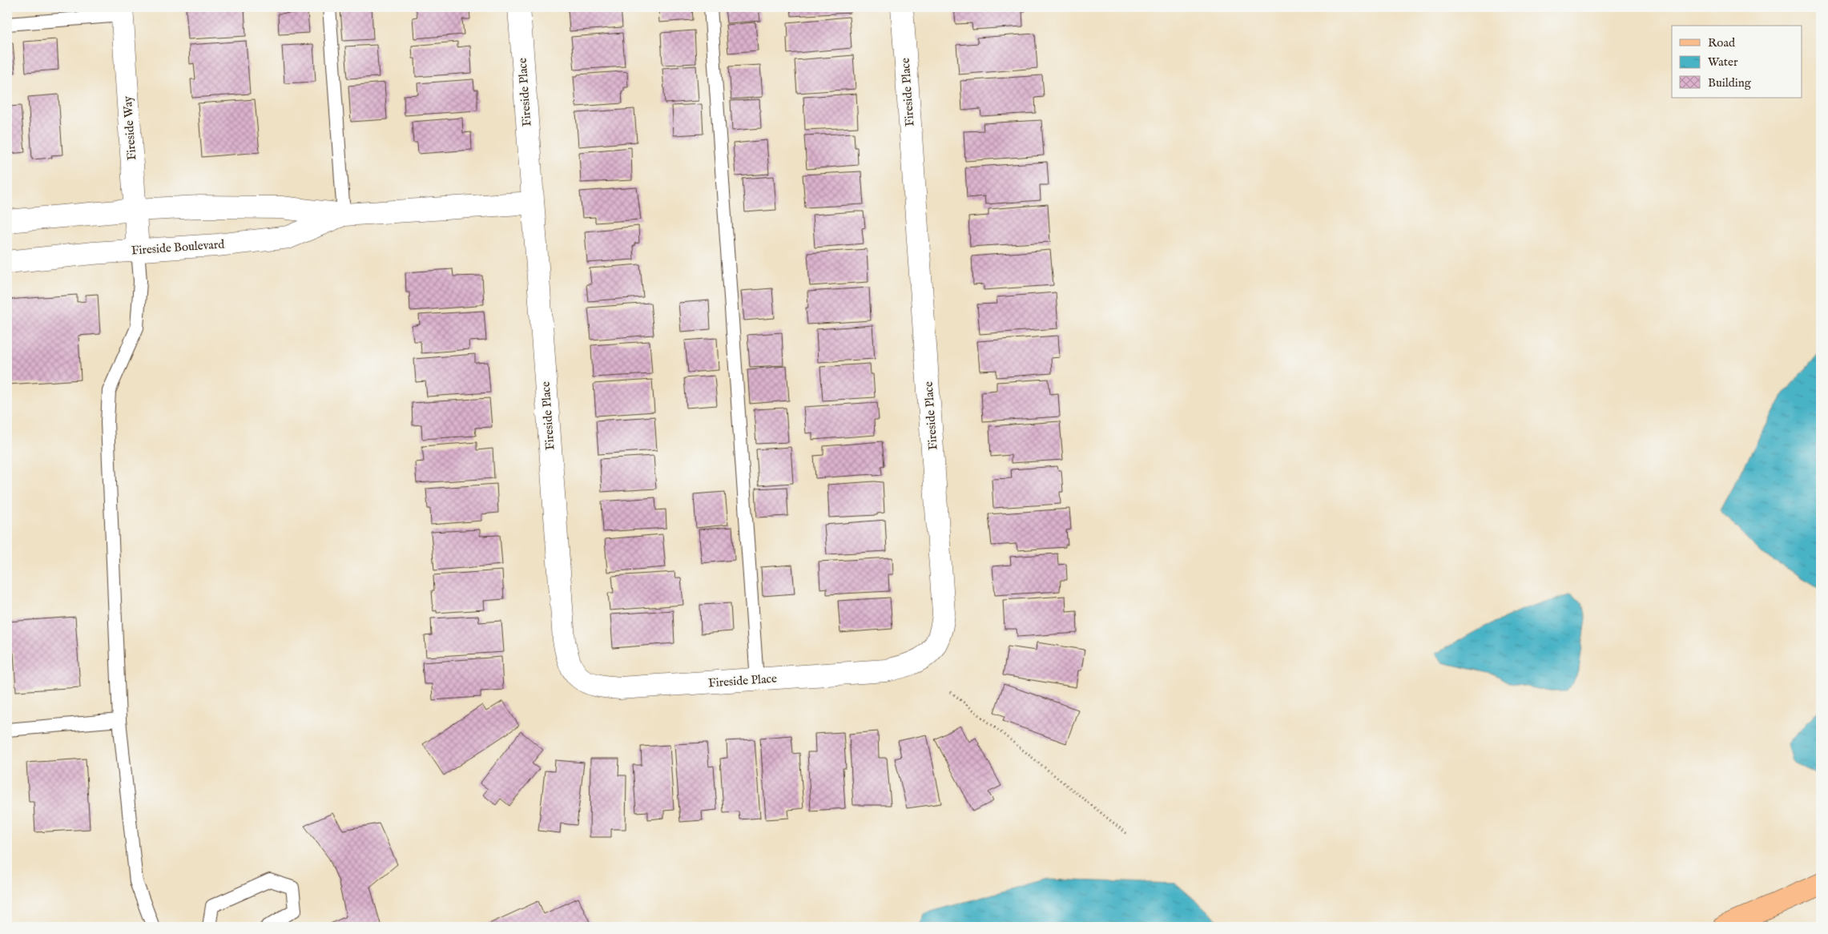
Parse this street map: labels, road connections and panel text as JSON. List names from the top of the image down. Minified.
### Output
{"streets":{"street":["Fireside Place","Fireside Way","Fireside Boulevard"]},"crossings":[["Fireside Place","Fireside Boulevard"],["Fireside Way","Fireside Boulevard"]],"legend":["Road","Water","Building"]}
